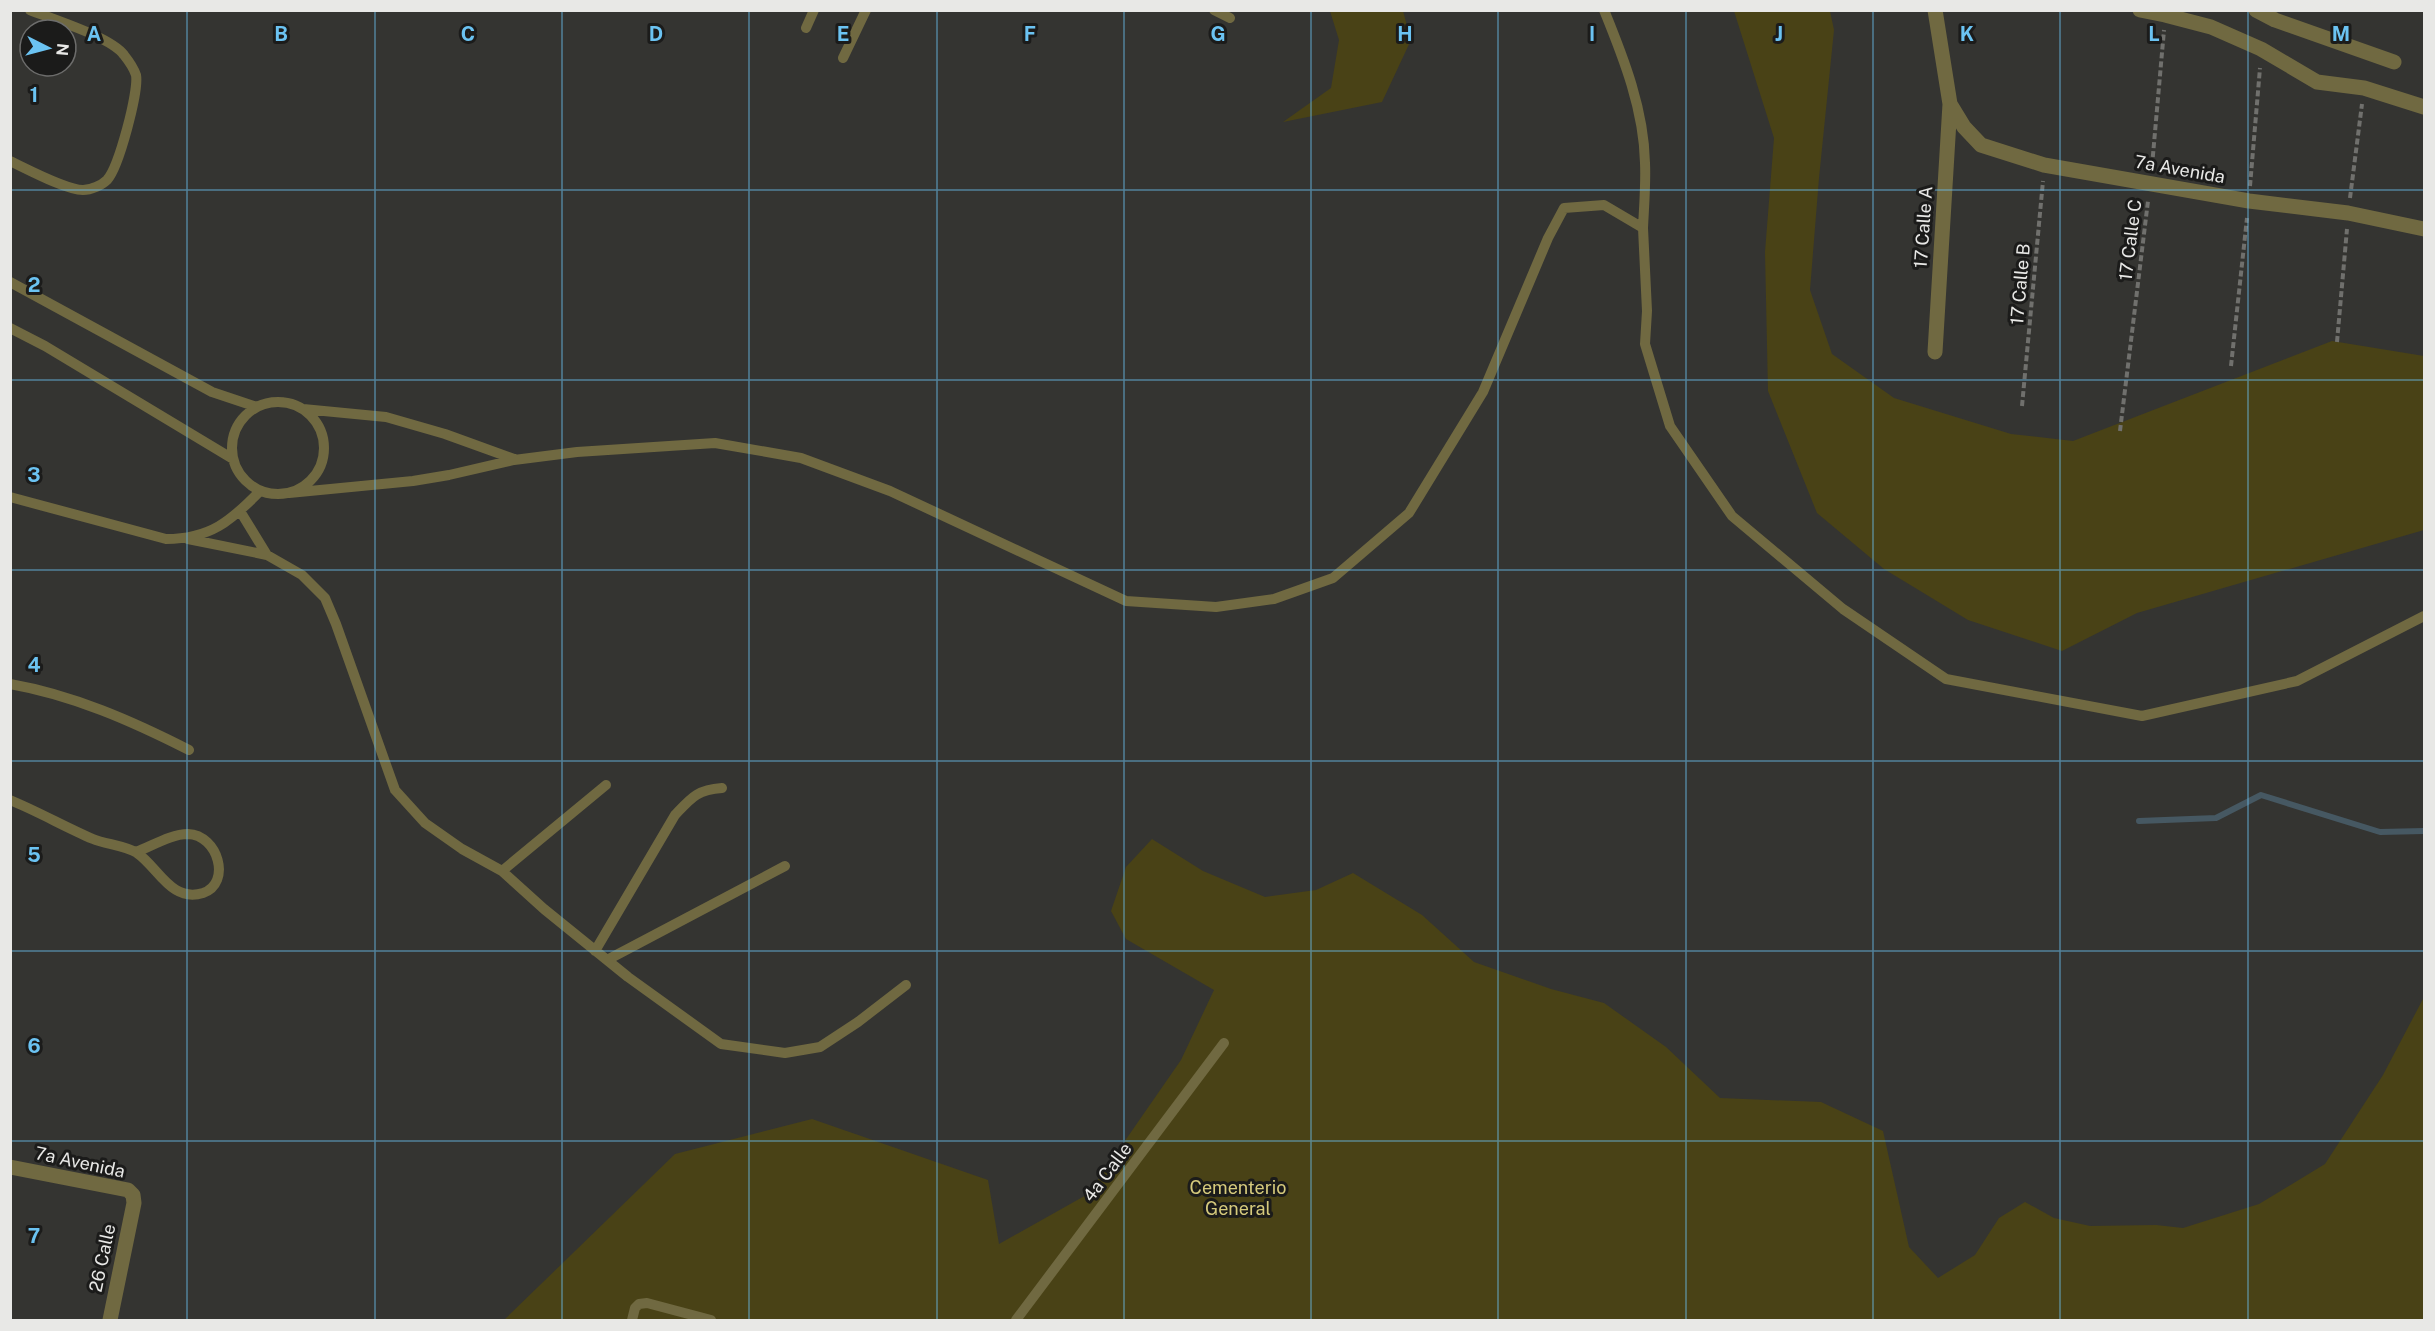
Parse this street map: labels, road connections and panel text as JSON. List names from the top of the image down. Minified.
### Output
{"streets":{"street":["7a Avenida","17 Calle A","26 Calle"],"lane":["4a Calle"],"path":["17 Calle C","17 Calle B"]},"crossings":[["7a Avenida","17 Calle A"],["7a Avenida","17 Calle C"],["7a Avenida","17 Calle B"],["7a Avenida","26 Calle"]],"parks":["Cementerio General"],"north":"right","grid":{"columns":["A","B","C","D","E","F","G","H","I","J","K","L","M"],"rows":["1","2","3","4","5","6","7"]}}
